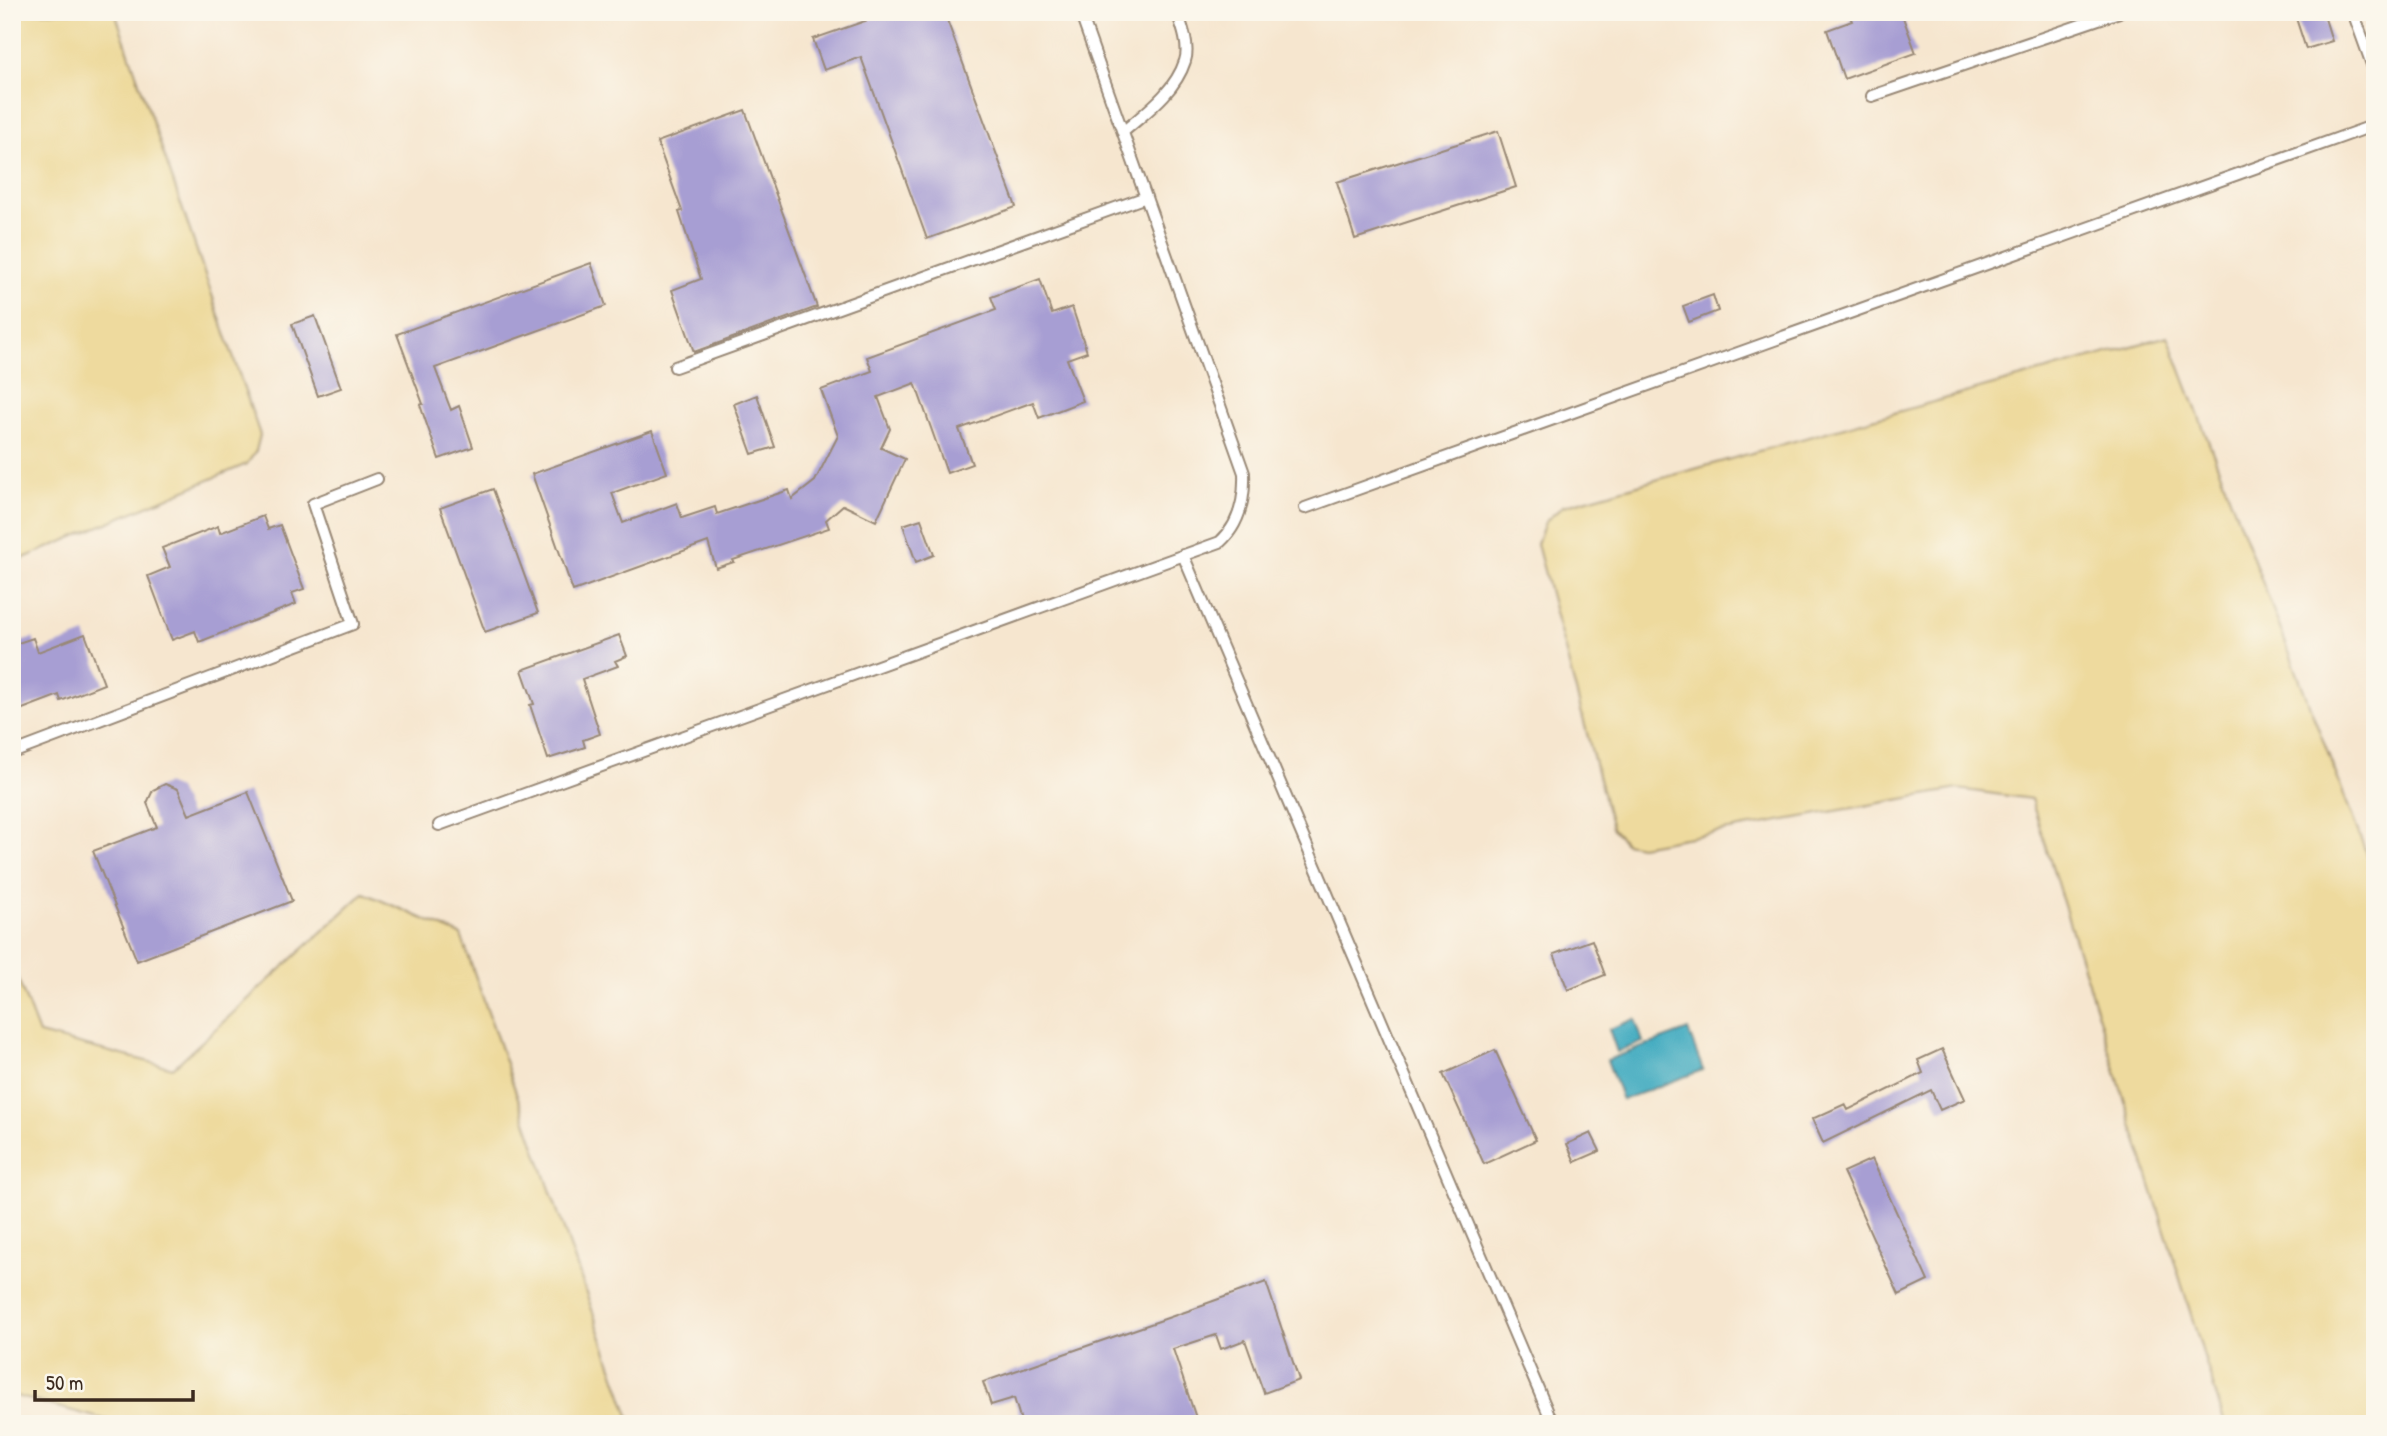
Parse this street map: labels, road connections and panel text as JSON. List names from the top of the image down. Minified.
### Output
{"scale_bar":"50 m"}
